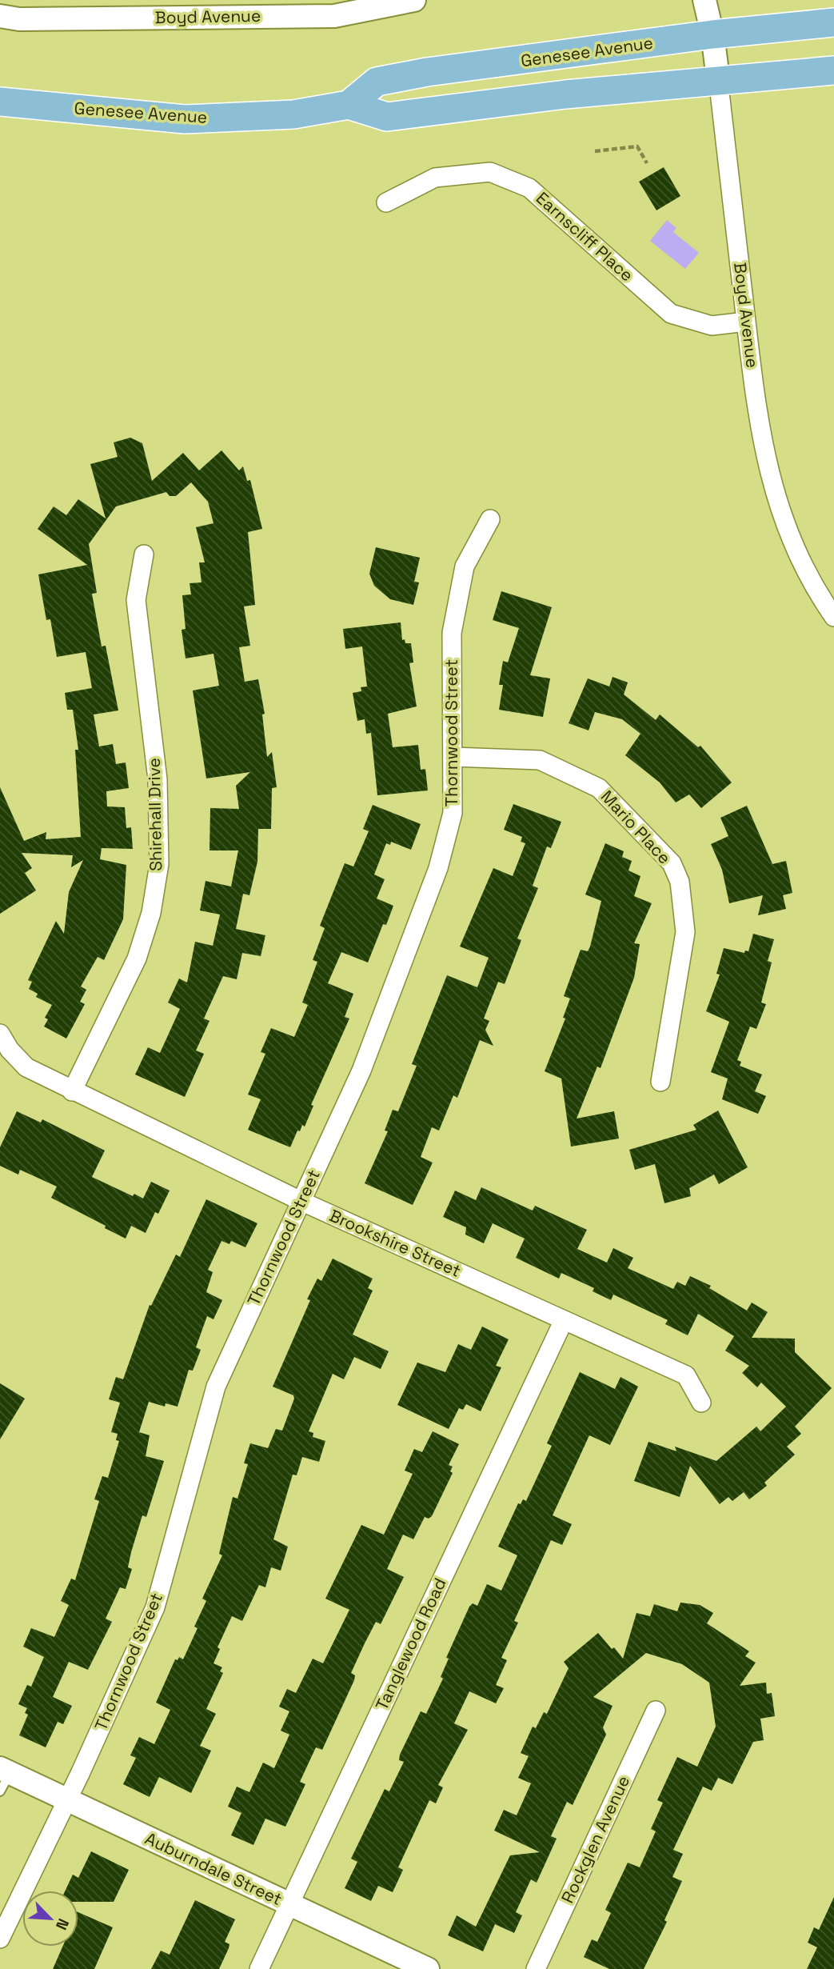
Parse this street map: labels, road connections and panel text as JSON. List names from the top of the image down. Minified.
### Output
{"streets":{"main road":["Genesee Avenue"],"street":["Boyd Avenue","Earnscliff Place","Thornwood Street","Shirehall Drive","Mario Place","Brookshire Street","Tanglewood Road","Rockglen Avenue","Auburndale Street"]},"crossings":[["Boyd Avenue","Genesee Avenue"],["Boyd Avenue","Earnscliff Place"],["Thornwood Street","Mario Place"],["Thornwood Street","Brookshire Street"],["Thornwood Street","Auburndale Street"],["Shirehall Drive","Brookshire Street"],["Brookshire Street","Tanglewood Road"],["Tanglewood Road","Auburndale Street"]],"north":"bottom right"}
